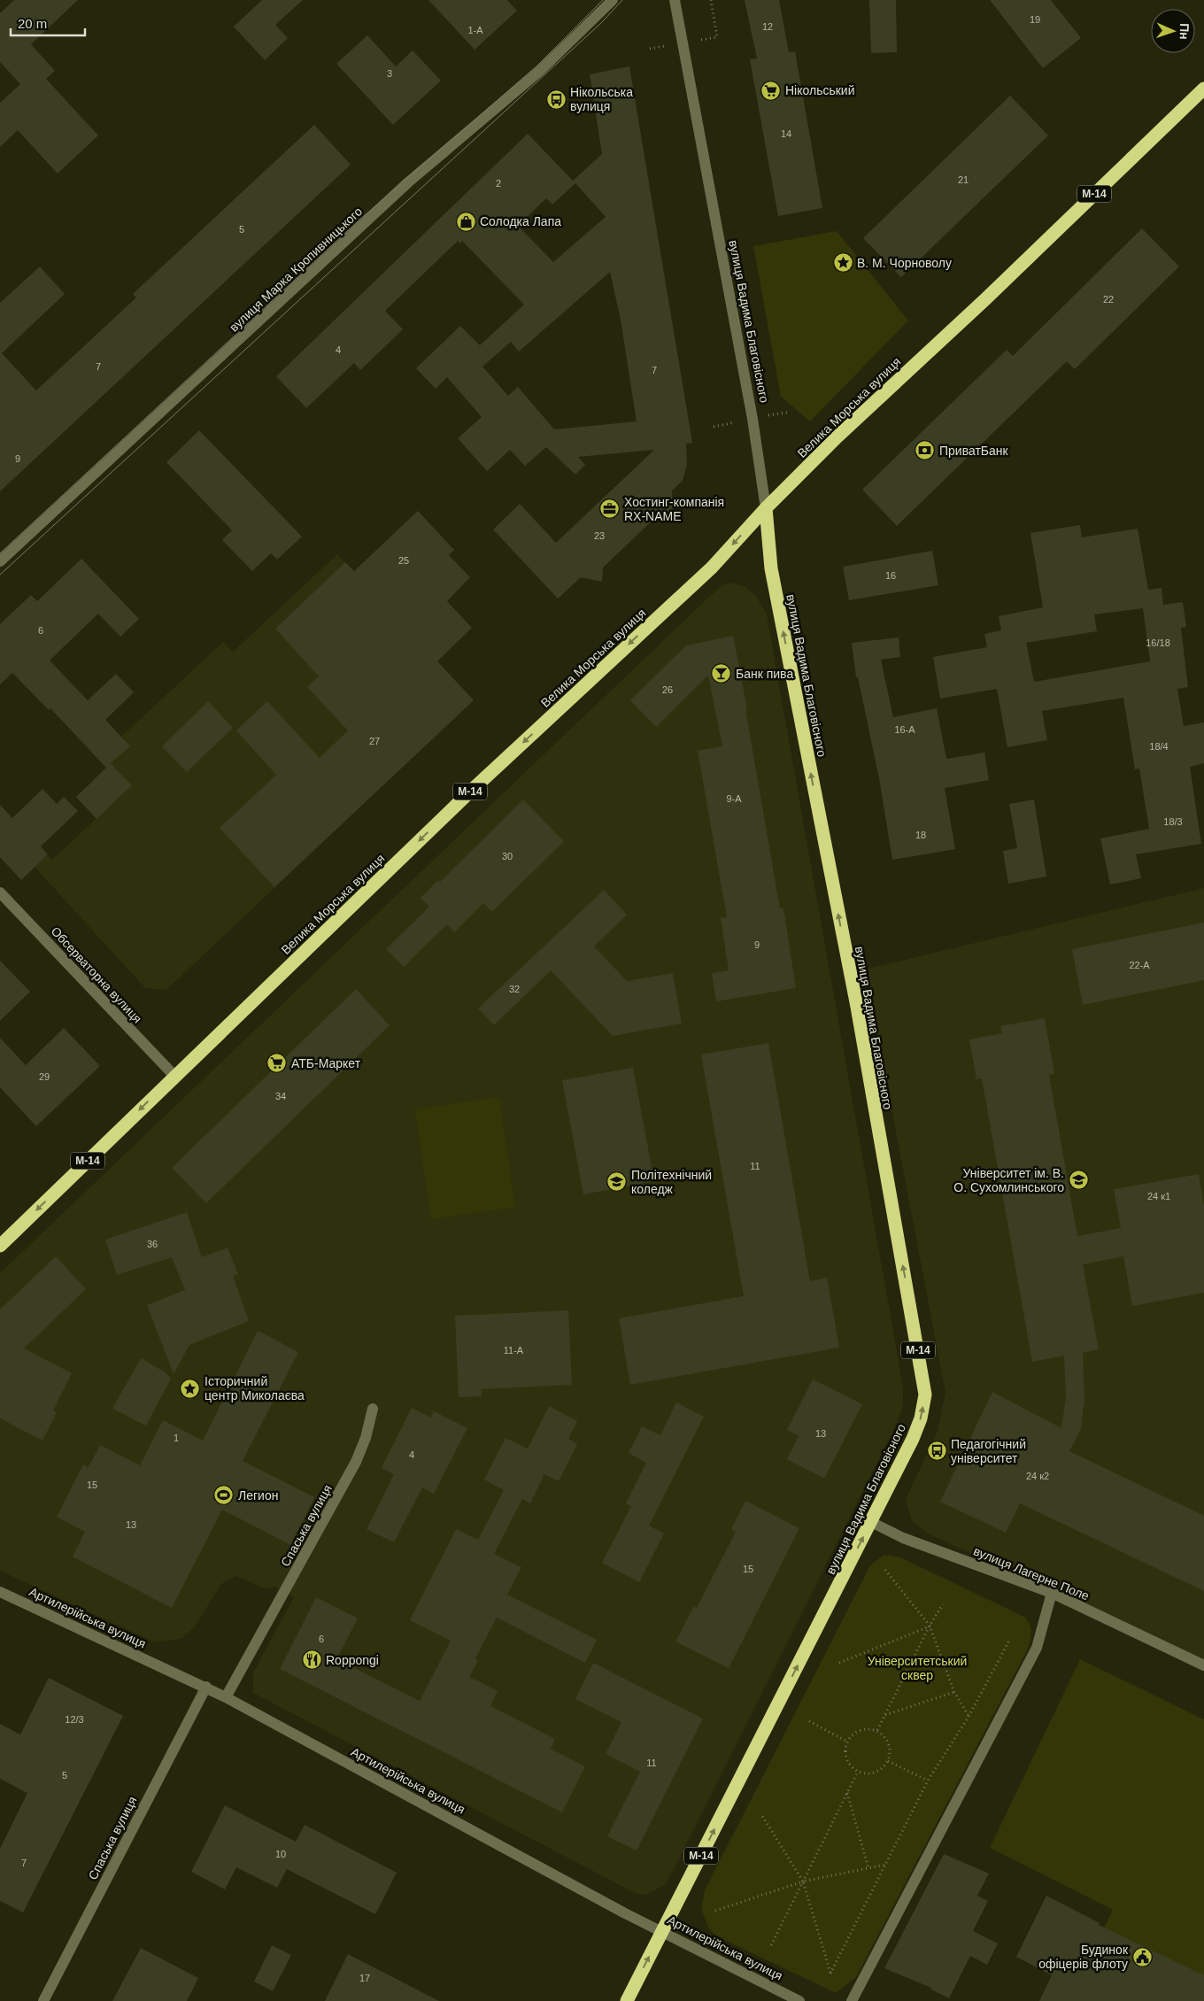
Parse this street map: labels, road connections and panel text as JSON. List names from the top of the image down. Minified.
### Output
{"streets":{"highway":["М-14","вулиця Вадима Благовісного","Велика Морська вулиця"],"street":["вулиця Марка Кропивницького","Обсерваторна вулиця","Спаська вулиця","вулиця Лагерне Поле","Артилерійська вулиця"]},"crossings":[["вулиця Вадима Благовісного","Велика Морська вулиця"],["вулиця Вадима Благовісного","вулиця Лагерне Поле"],["вулиця Вадима Благовісного","Артилерійська вулиця"],["Велика Морська вулиця","Обсерваторна вулиця"],["Спаська вулиця","Артилерійська вулиця"]],"one_way":["вулиця Вадима Благовісного","Велика Морська вулиця"],"parks":["Університетський сквер"],"places":{"supermarket":["Нікольський","АТБ-Маркет"],"bus stop":["Нікольська вулиця","Педагогічний університет"],"shop":["Солодка Лапа"],"place":["В. М. Чорноволу","Історичний центр Миколаєва"],"bank":["ПриватБанк"],"office":["Хостинг-компанія RX-NAME"],"bar":["Банк пива"],"school or university":["Університет ім. В. О. Сухомлинського","Політехнічний коледж"],"sports":["Легион"],"restaurant":["Roppongi"],"public building":["Будинок офіцерів флоту"]},"house_numbers":["19","12","1-А","3","14","21","2","5","22","4","7","7","9","23","25","16","6","16/18","26","16-А","27","18/4","9-А","18/3","18","30","9","22-А","32","29","34","11","24 к1","36","11-А","13","1","4","24 к2","15","13","15","6","12/3","11","5","10","7","17"],"scale_bar":"20 m","north":"right"}
